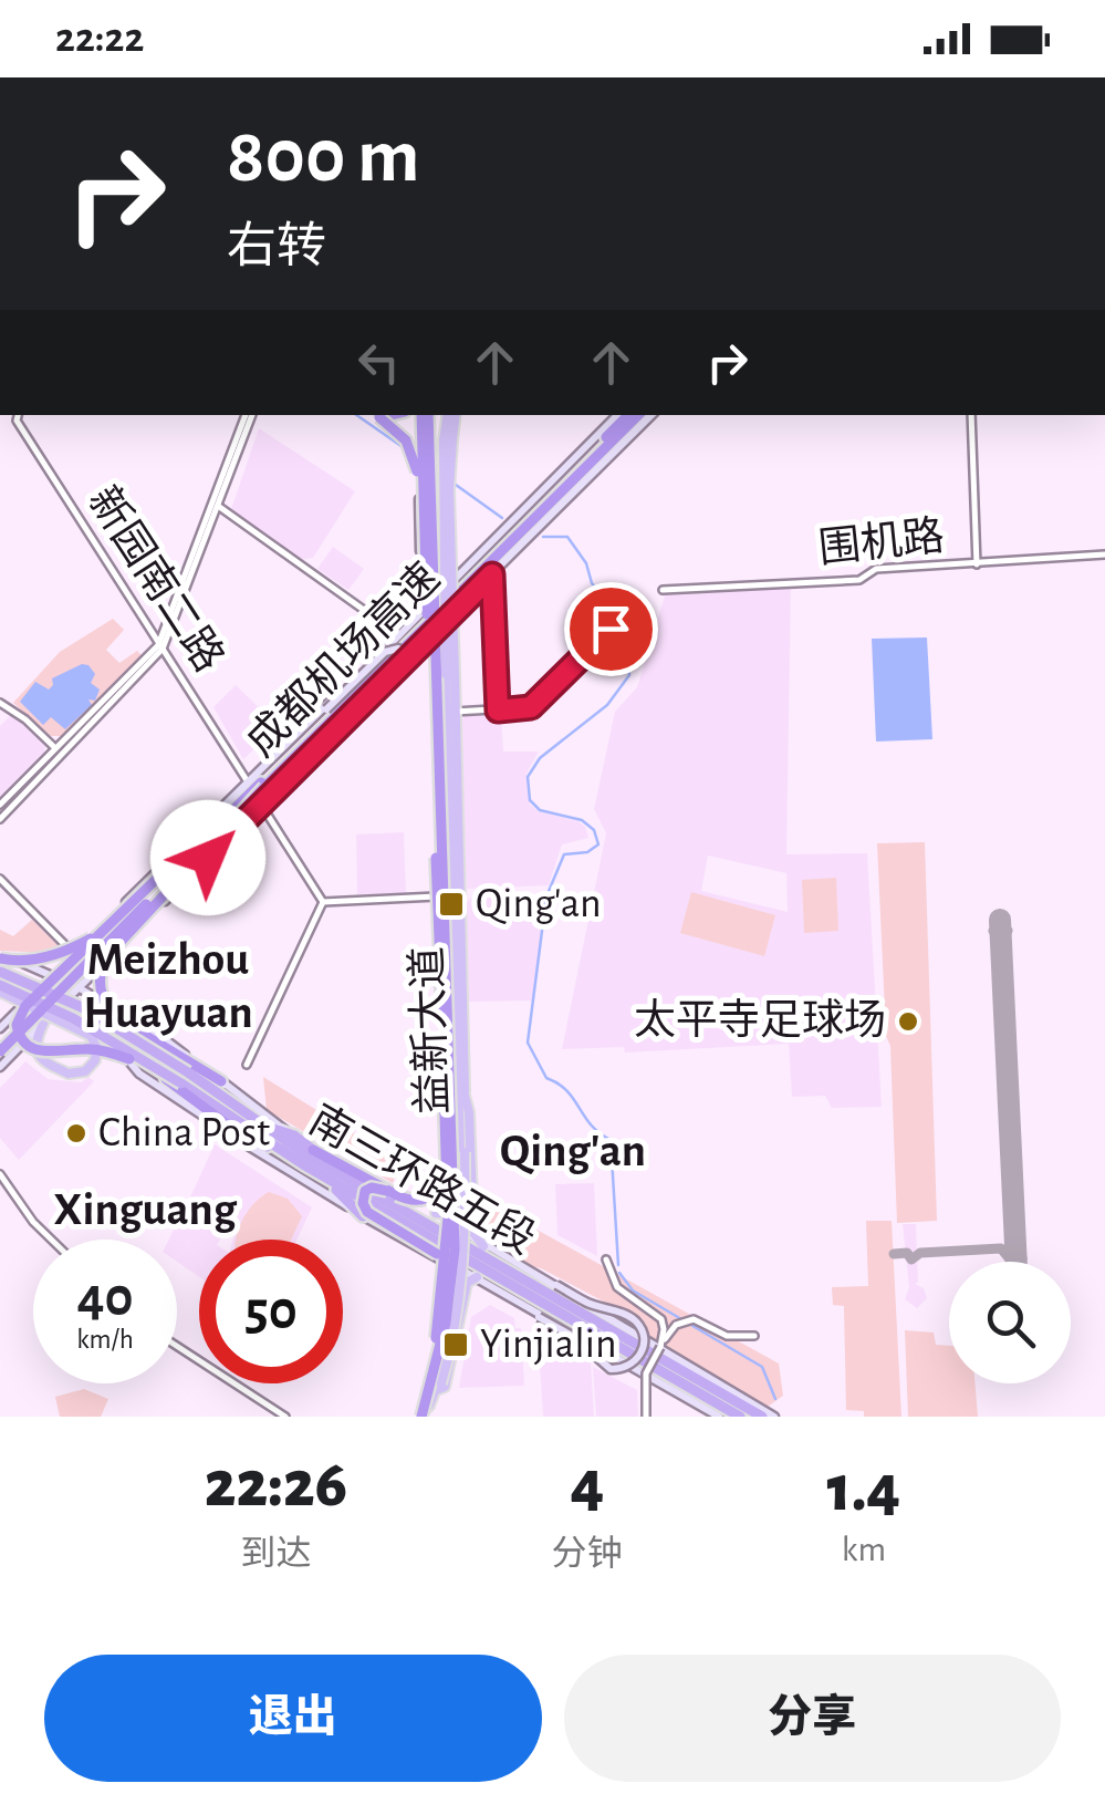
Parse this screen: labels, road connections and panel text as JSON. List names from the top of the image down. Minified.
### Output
{"streets":{"highway":["成都机场高速","南三环路五段"],"main road":["益新大道"],"street":["围机路","新园南二路"]},"districts":["Meizhou Huayuan","Qing'an","Xinguang"],"places":{"transit":["Qing'an","Yinjialin"],"other":["太平寺足球场","China Post"]},"page":{"status":"22:22","turn":["800 m","右转"],"speed":"40 km/h","limit":"50","eta":["22:26","到达","4","分钟","1.4","km"],"buttons":["退出","分享"]}}
